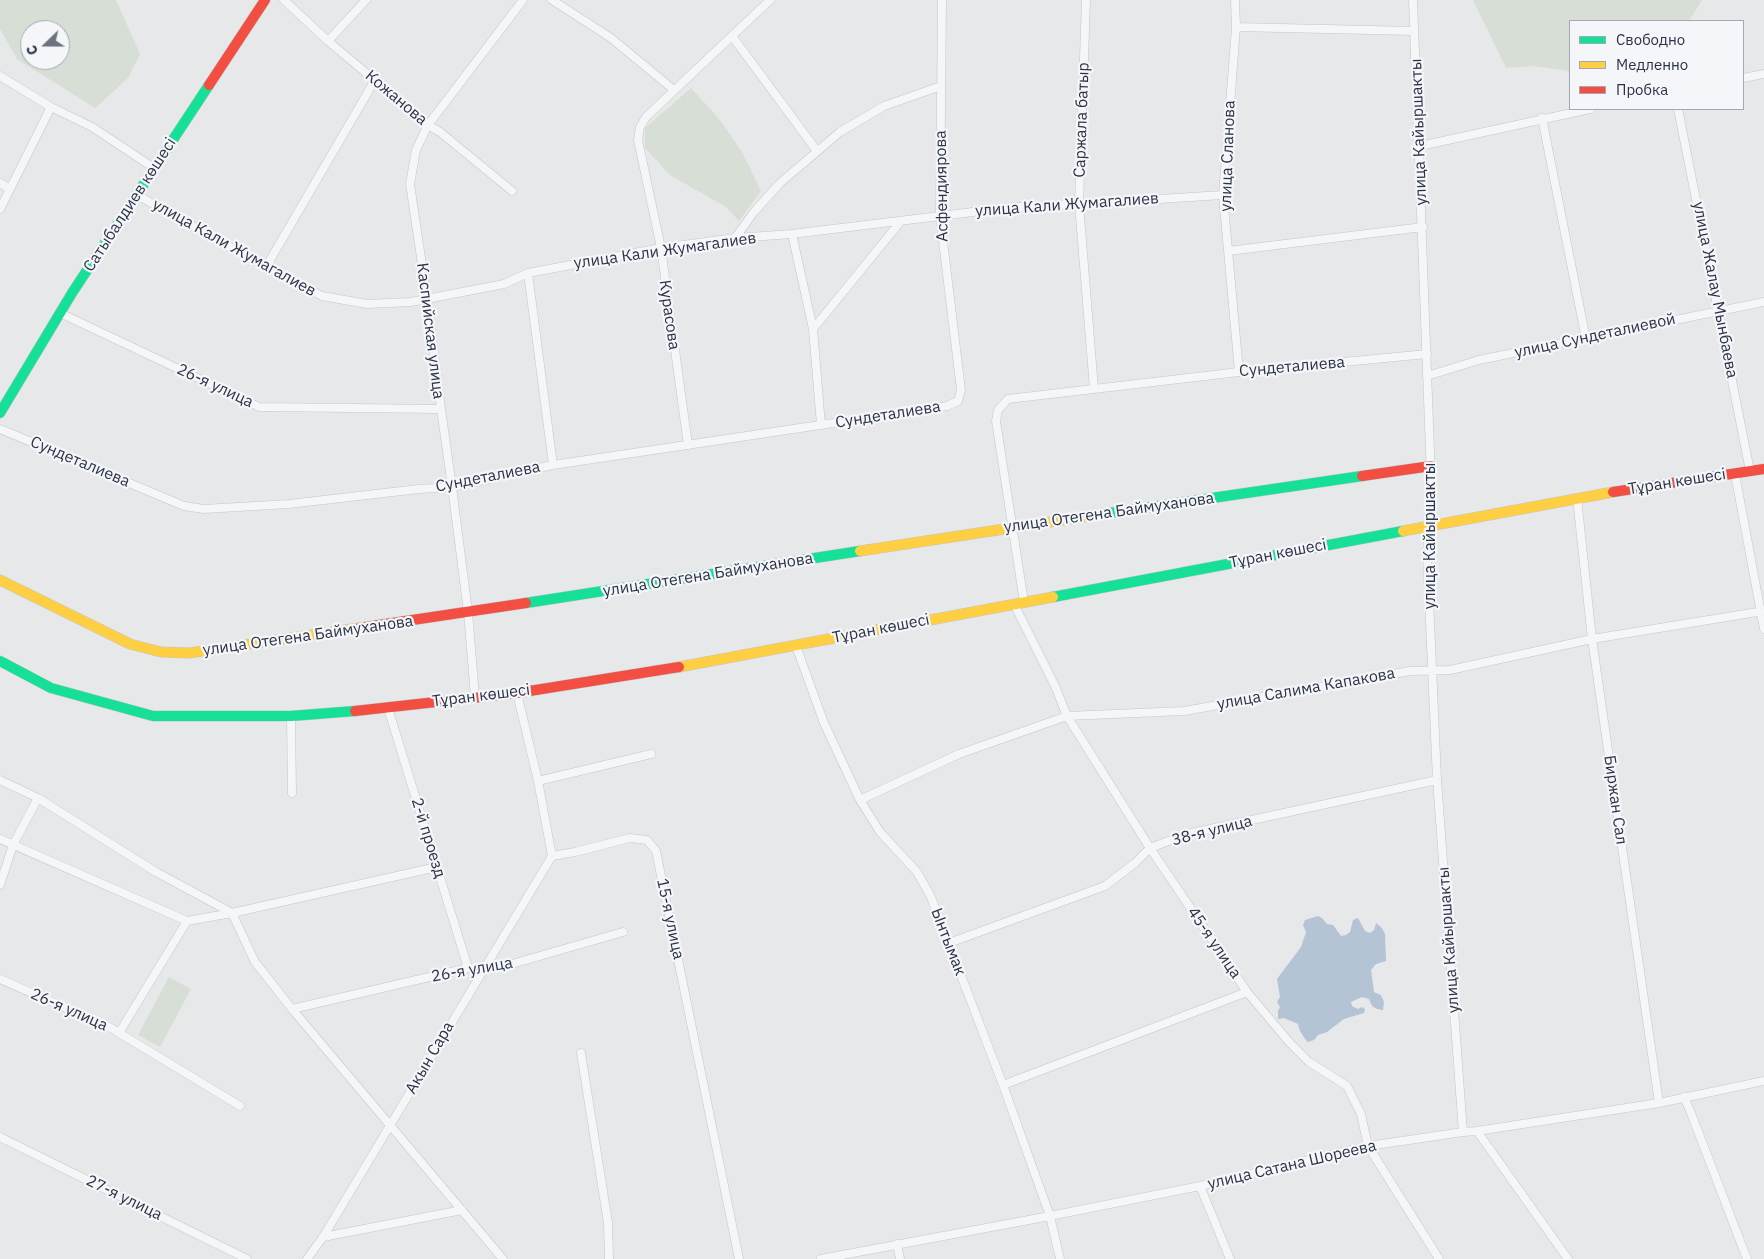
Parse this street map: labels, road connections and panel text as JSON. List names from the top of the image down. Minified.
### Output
{"streets":{"street":["Кожанова","Саржала батыр","улица Кайыршакты","улица Сланова","Асфендиярова","Сатыбалдиев көшесі","улица Кали Жумагалиев","улица Жалау Мынбаева","Курасова","Каспийская улица","улица Сундеталиевой","Сундеталиева","26-я улица","Тұран көшесі","улица Отегена Баймуханова","улица Салима Капакова","Биржан Сал","38-я улица","2-й проезд","15-я улица","Ынтымак","45-я улица","Акын Сара","улица Сатана Шореева","27-я улица"]},"crossings":[["Кожанова","Каспийская улица"],["Саржала батыр","улица Кали Жумагалиев"],["Саржала батыр","Сундеталиева"],["улица Кайыршакты","улица Сундеталиевой"],["улица Кайыршакты","Сундеталиева"],["улица Кайыршакты","Тұран көшесі"],["улица Кайыршакты","улица Отегена Баймуханова"],["улица Кайыршакты","улица Салима Капакова"],["улица Кайыршакты","38-я улица"],["улица Кайыршакты","улица Сатана Шореева"],["улица Сланова","улица Кали Жумагалиев"],["улица Сланова","Сундеталиева"],["Асфендиярова","улица Кали Жумагалиев"],["Асфендиярова","Сундеталиева"],["Сатыбалдиев көшесі","улица Кали Жумагалиев"],["Сатыбалдиев көшесі","26-я улица"],["улица Кали Жумагалиев","Курасова"],["улица Кали Жумагалиев","Каспийская улица"],["улица Жалау Мынбаева","улица Сундеталиевой"],["улица Жалау Мынбаева","Тұран көшесі"],["Курасова","Сундеталиева"],["Каспийская улица","Сундеталиева"],["Каспийская улица","26-я улица"],["Каспийская улица","Тұран көшесі"],["Каспийская улица","улица Отегена Баймуханова"],["Сундеталиева","Тұран көшесі"],["Сундеталиева","улица Отегена Баймуханова"],["Сундеталиева","45-я улица"],["26-я улица","2-й проезд"],["26-я улица","Акын Сара"],["Тұран көшесі","Биржан Сал"],["Тұран көшесі","2-й проезд"],["Тұран көшесі","Ынтымак"],["Тұран көшесі","45-я улица"],["улица Салима Капакова","Биржан Сал"],["улица Салима Капакова","Ынтымак"],["улица Салима Капакова","45-я улица"],["Биржан Сал","улица Сатана Шореева"],["38-я улица","Ынтымак"],["38-я улица","45-я улица"],["15-я улица","Акын Сара"],["Ынтымак","улица Сатана Шореева"],["45-я улица","улица Сатана Шореева"]],"legend":["Свободно","Медленно","Пробка"],"north":"left"}
